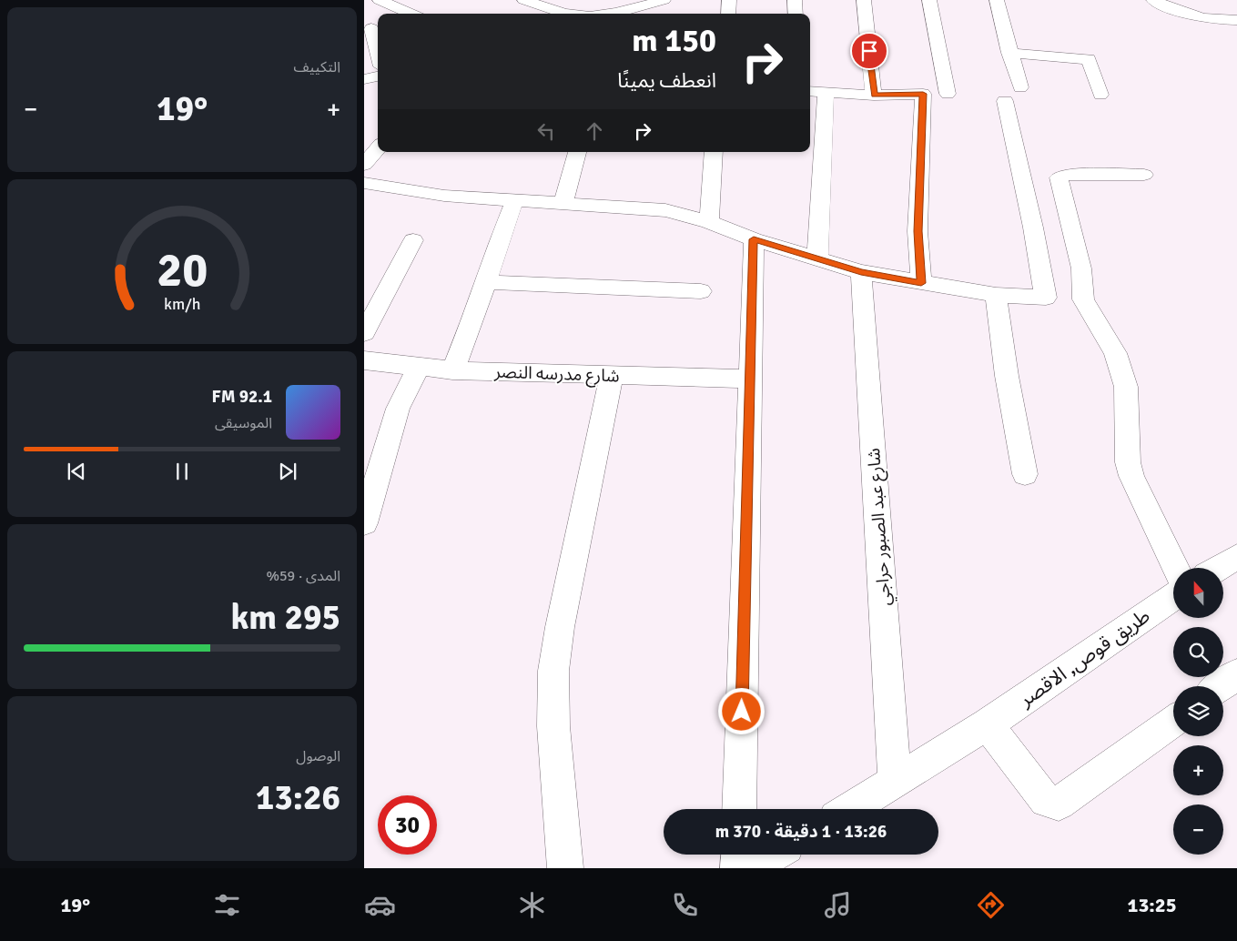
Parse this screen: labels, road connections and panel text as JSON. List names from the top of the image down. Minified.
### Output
{"streets":{"street":["شارع مدرسه النصر","شارع عبد الصبور حراجي","طريق قوص, الاقصر"]},"crossings":[["شارع عبد الصبور حراجي","طريق قوص, الاقصر"]],"north":"top","page":{"tile":["التكييف",["المدى · 59%","295 km"],["الوصول","13:26"]],"turn":["150 m","انعطف يمينًا"],"heat":["−","19°","+"],"song":["92.1 FM","الموسيقى"],"map_buttons":["+","−"],"limit":"30","trip":"13:26 · 1 دقيقة · 370 m","tabs":["13:25","19°"],"gauge":["20","km/h"]}}
